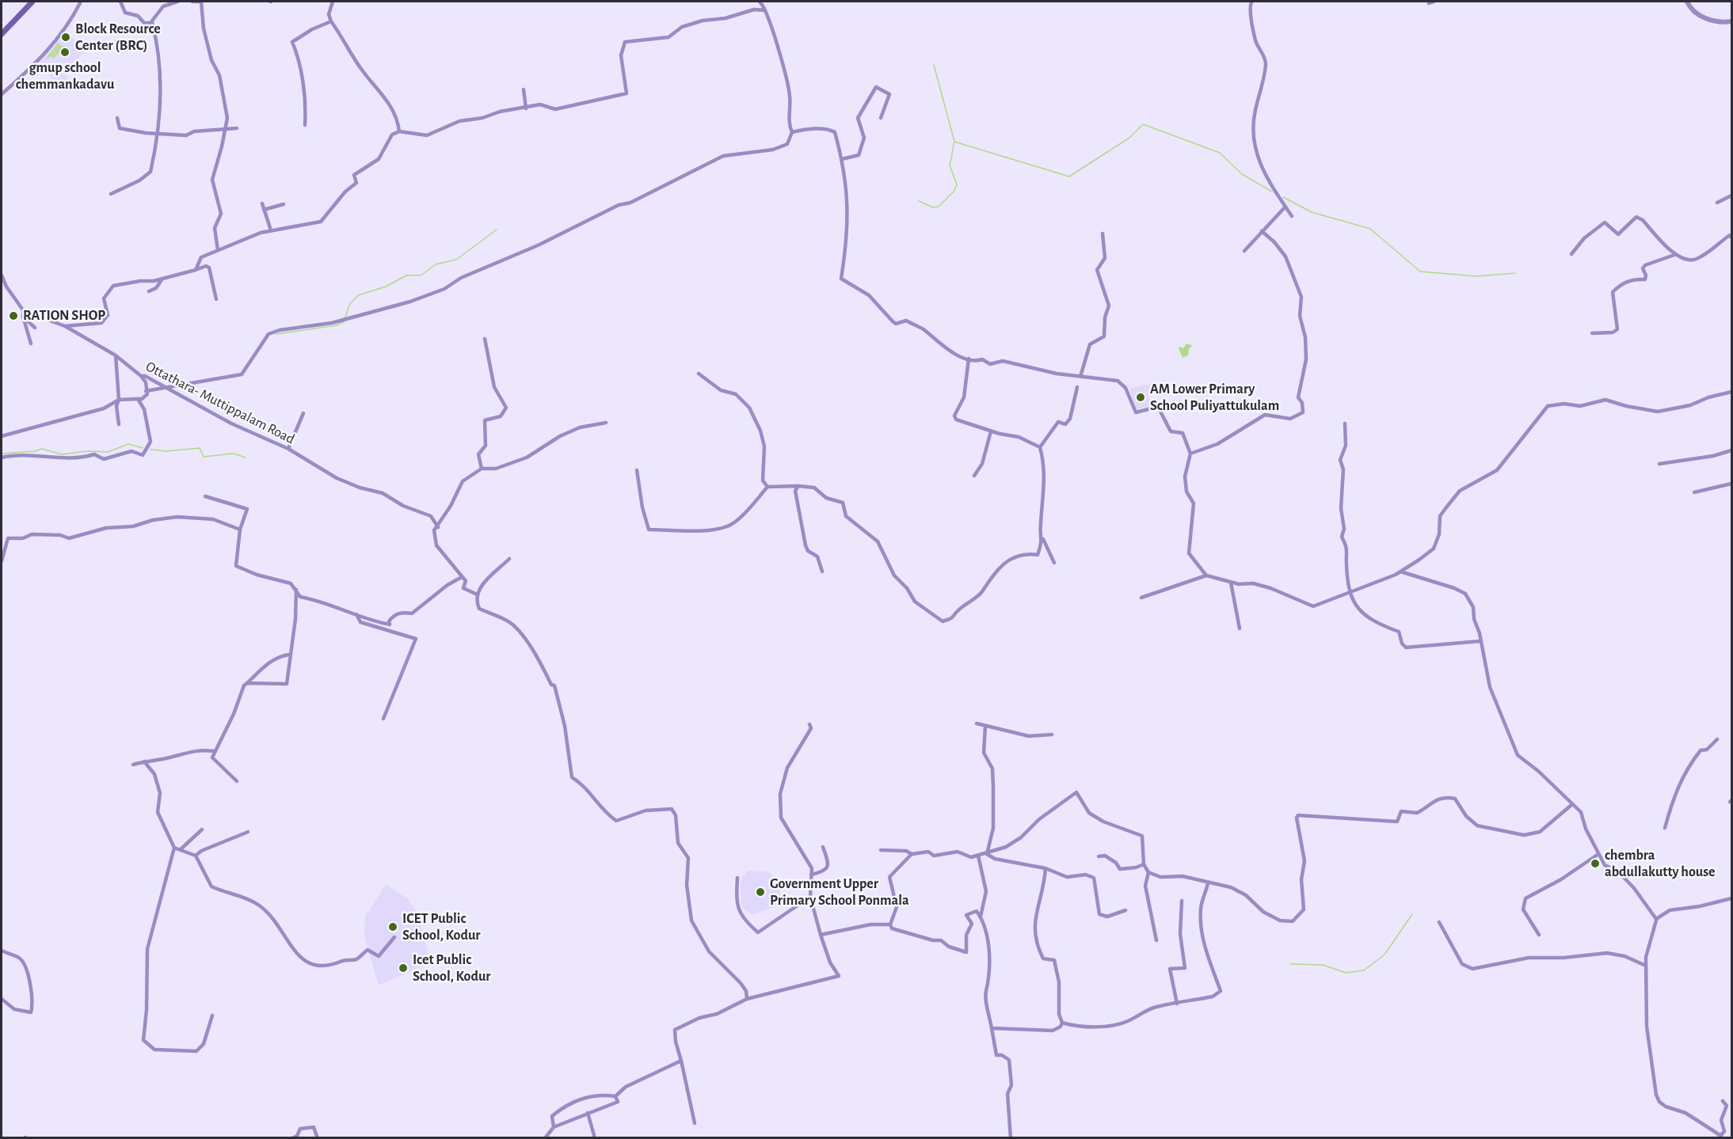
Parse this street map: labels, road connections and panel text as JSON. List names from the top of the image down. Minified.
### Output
{"streets":{"street":["Ottathara- Muttippalam Road"]},"places":["Block Resource Center (BRC)","gmup school chemmankadavu","RATION SHOP","AM Lower Primary School Puliyattukulam","chembra abdullakutty house","Government Upper Primary School Ponmala","ICET Public School, Kodur","Icet Public School, Kodur"]}
